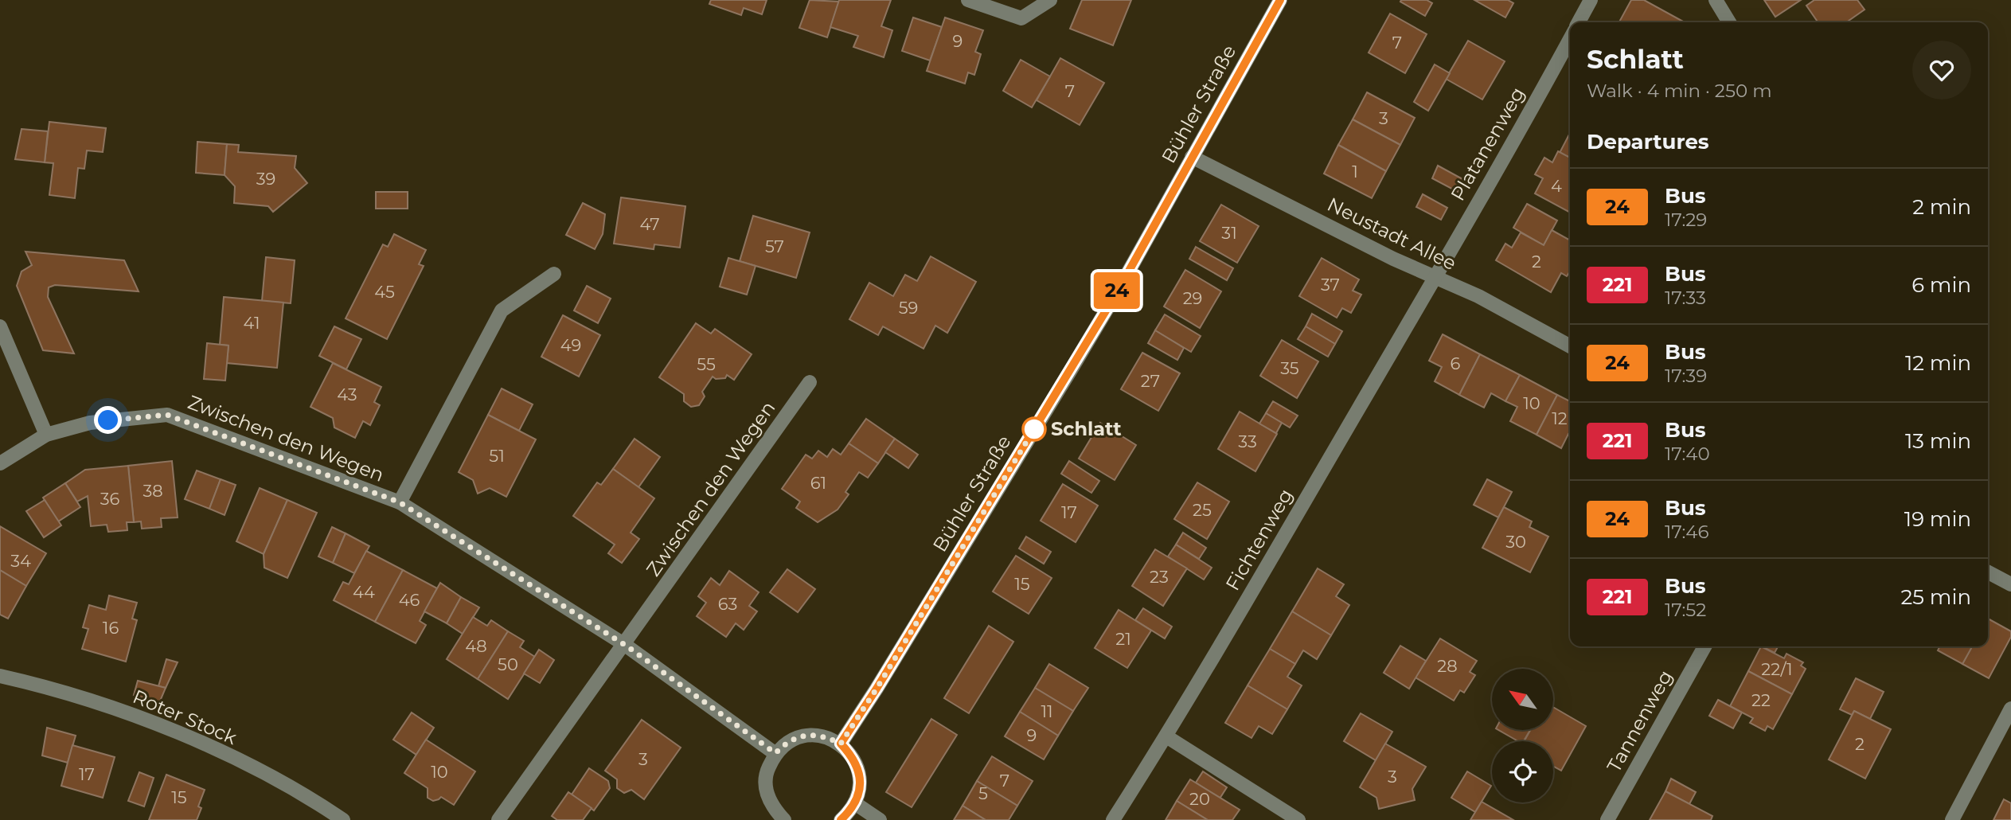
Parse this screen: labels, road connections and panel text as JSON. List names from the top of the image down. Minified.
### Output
{"streets":{"street":["Bühler Straße","Platanenweg","Neustadt Allee","Zwischen den Wegen","Fichtenweg","Roter Stock","Tannenweg"]},"crossings":[["Bühler Straße","Neustadt Allee"],["Platanenweg","Neustadt Allee"],["Platanenweg","Fichtenweg"],["Neustadt Allee","Fichtenweg"]],"places":["Schlatt"],"lines":["bus line 24"],"house_numbers":["9","7","7","3","1","39","4","47","31","57","2","37","45","29","59","41","49","6","55","35","27","43","10","12","33","51","61","38","36","25","17","30","34","23","15","44","46","63","16","21","48","50","28","22/1","22","11","9","2","3","10","17","3","7","5","15","20"],"north":"top left","page":{"on_map":"24","heading":[["Schlatt","Walk · 4 min · 250 m"],"Departures"],"list":[{"mark":"24","name":"Bus","note":"17:29","value":"2 min"},{"mark":"221","name":"Bus","note":"17:33","value":"6 min"},{"mark":"24","name":"Bus","note":"17:39","value":"12 min"},{"mark":"221","name":"Bus","note":"17:40","value":"13 min"},{"mark":"24","name":"Bus","note":"17:46","value":"19 min"},{"mark":"221","name":"Bus","note":"17:52","value":"25 min"}]}}
